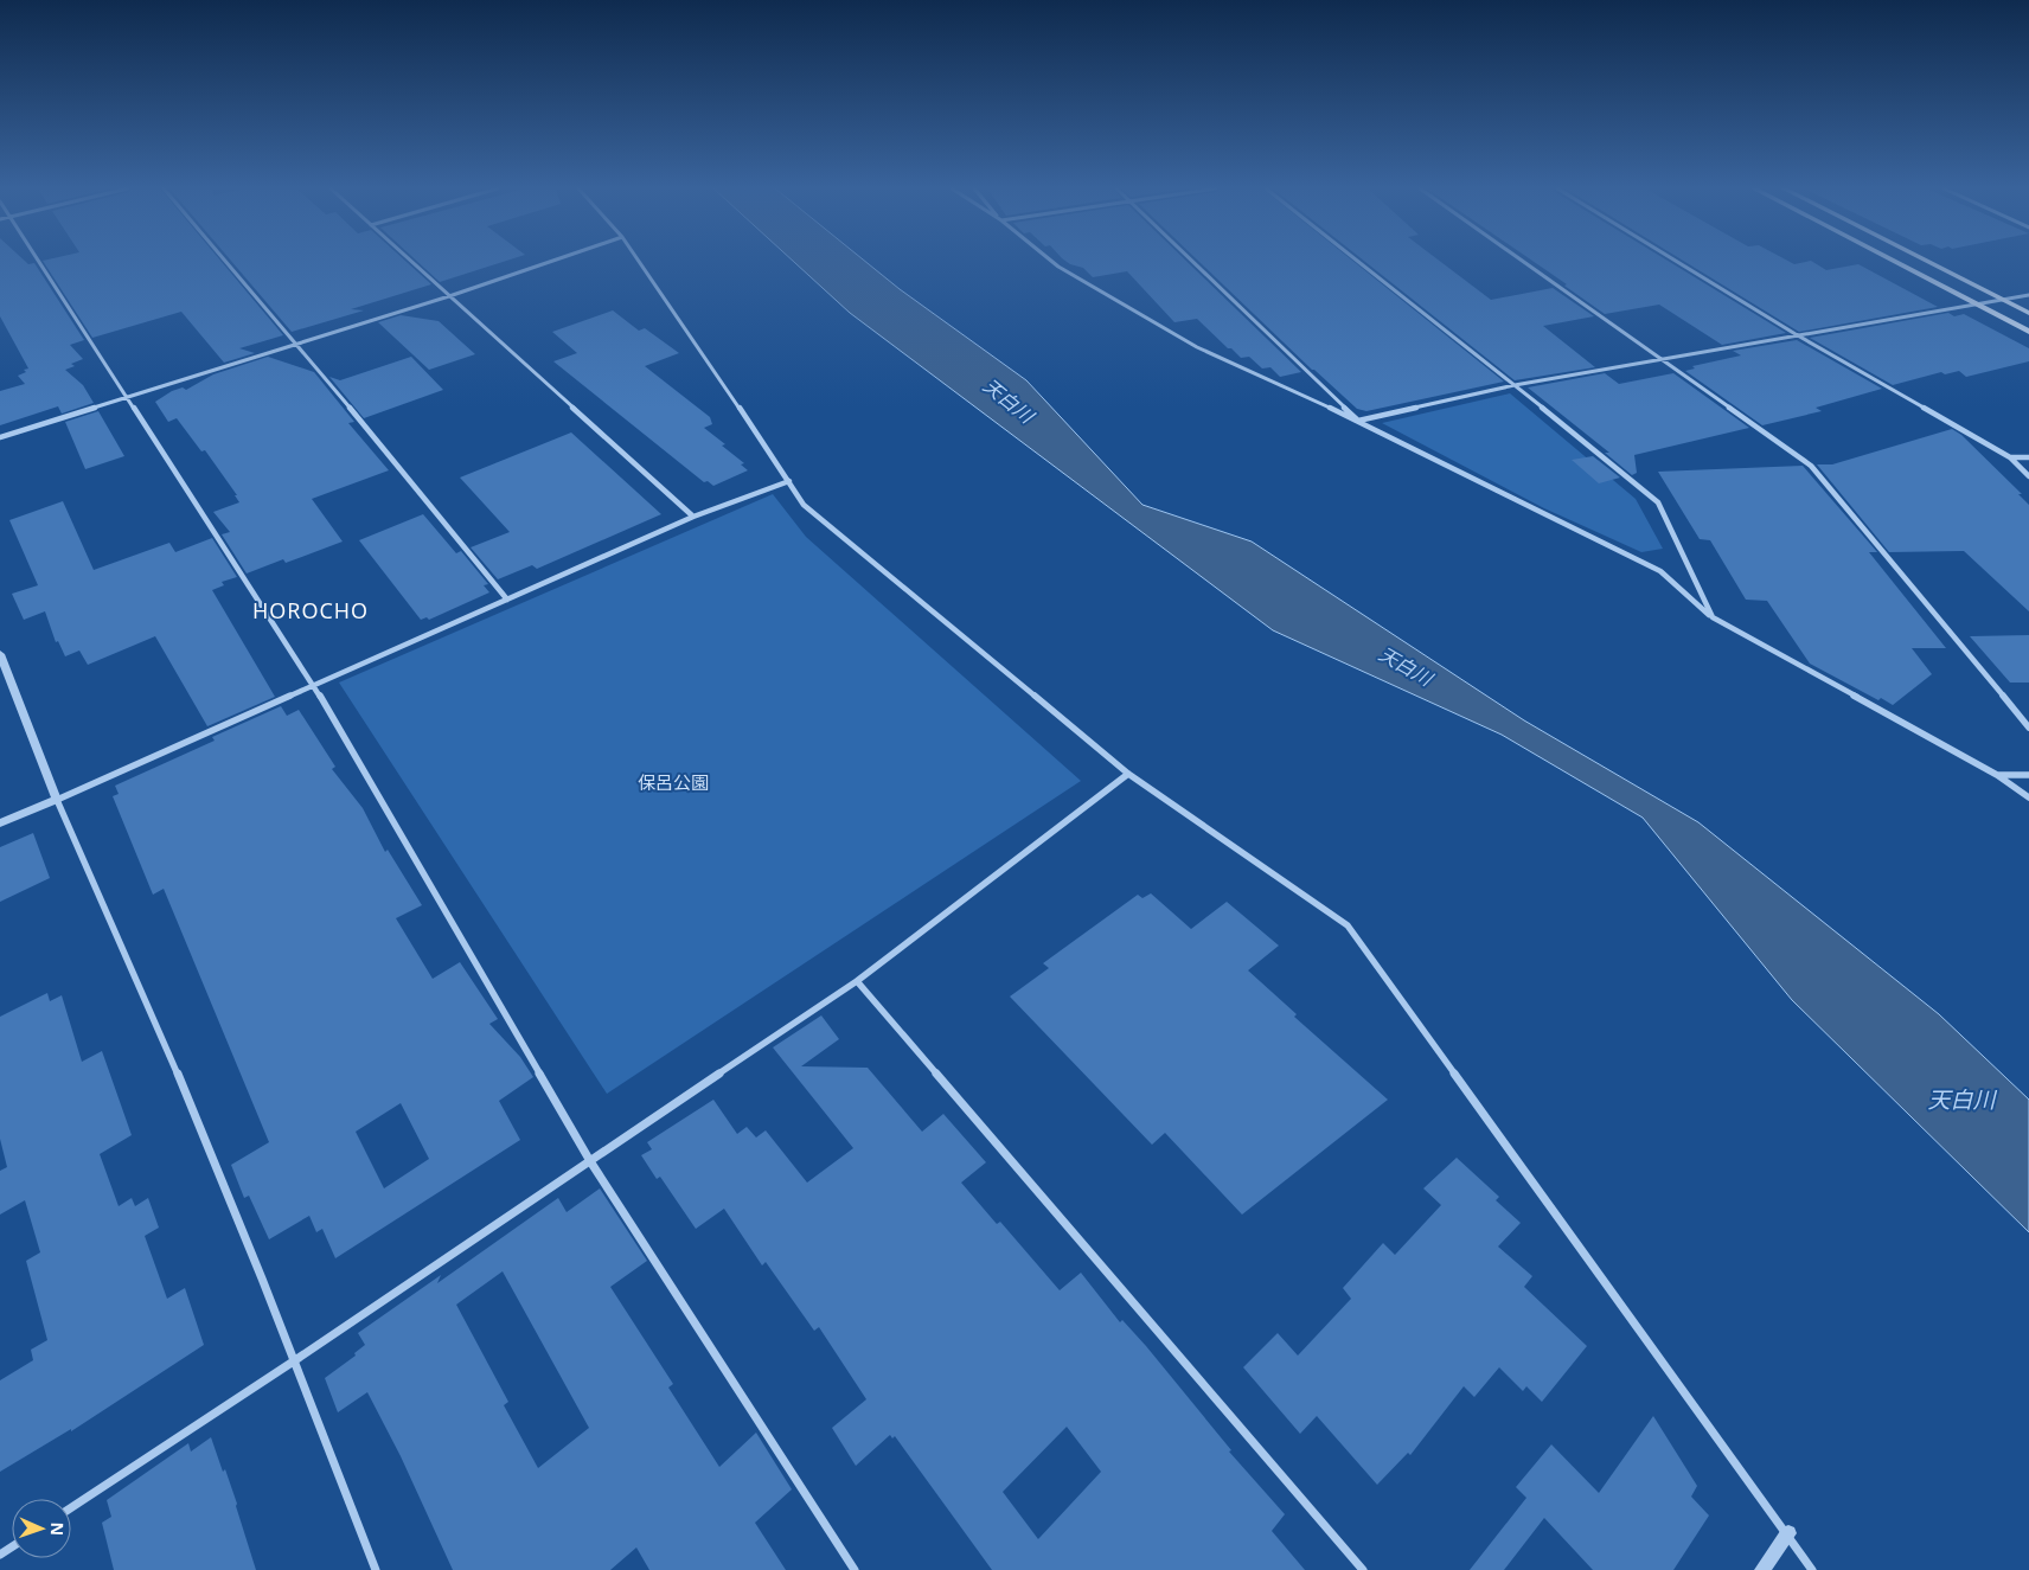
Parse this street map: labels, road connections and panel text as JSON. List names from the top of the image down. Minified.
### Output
{"districts":["HOROCHO"],"water":["天白川"],"parks":["保呂公園"],"north":"right"}
